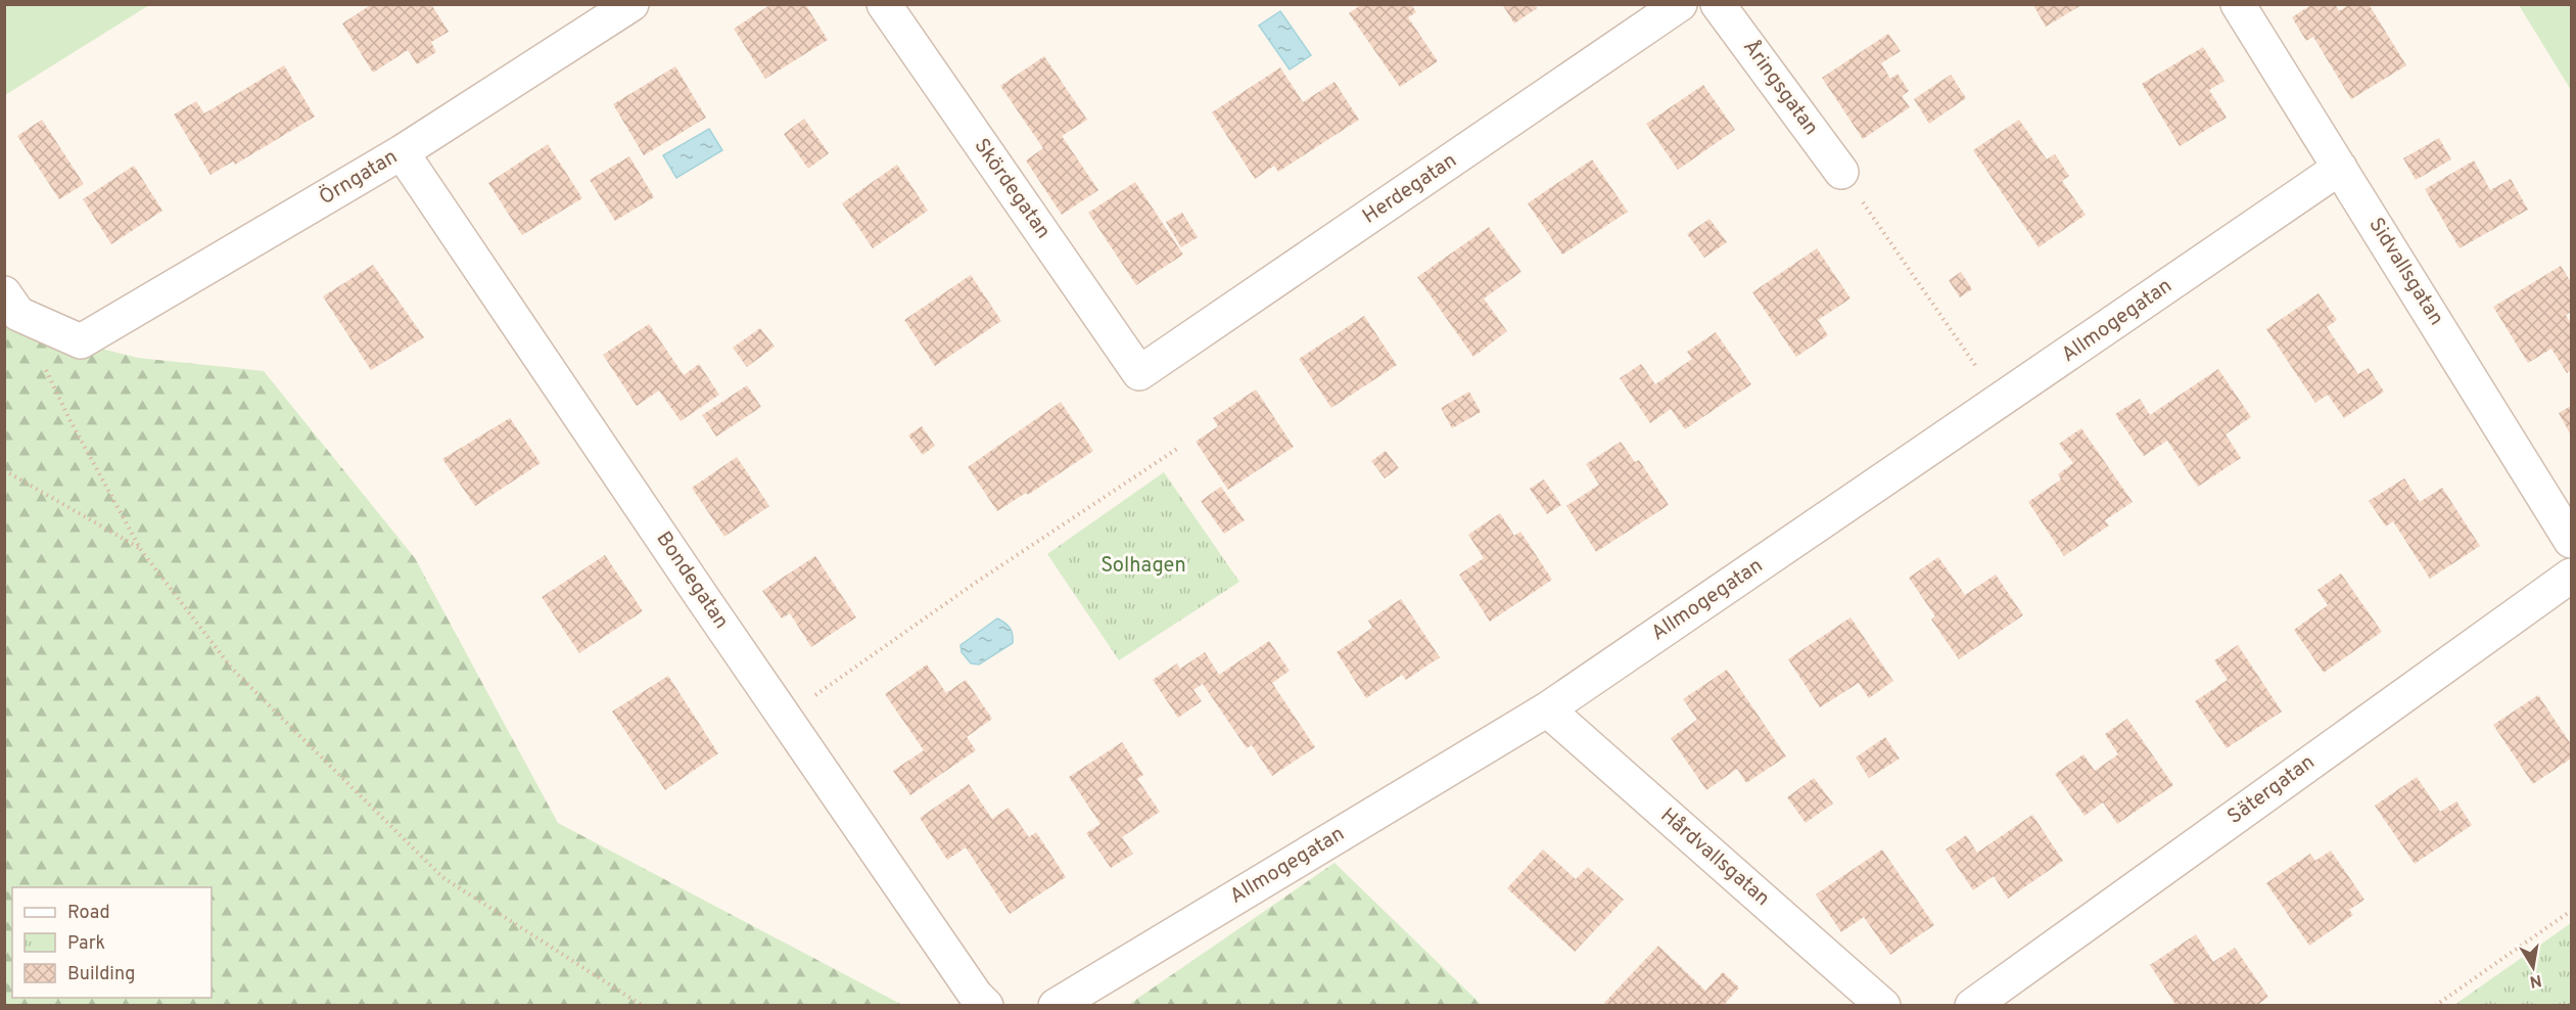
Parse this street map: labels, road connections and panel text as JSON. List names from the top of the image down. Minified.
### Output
{"streets":{"street":["Åringsgatan","Örngatan","Skördegatan","Herdegatan","Sidvallsgatan","Allmogegatan","Bondegatan","Sätergatan","Hårdvallsgatan"]},"crossings":[["Örngatan","Bondegatan"],["Skördegatan","Herdegatan"],["Sidvallsgatan","Allmogegatan"],["Allmogegatan","Hårdvallsgatan"]],"parks":["Solhagen"],"legend":["Road","Park","Building"],"north":"bottom"}
